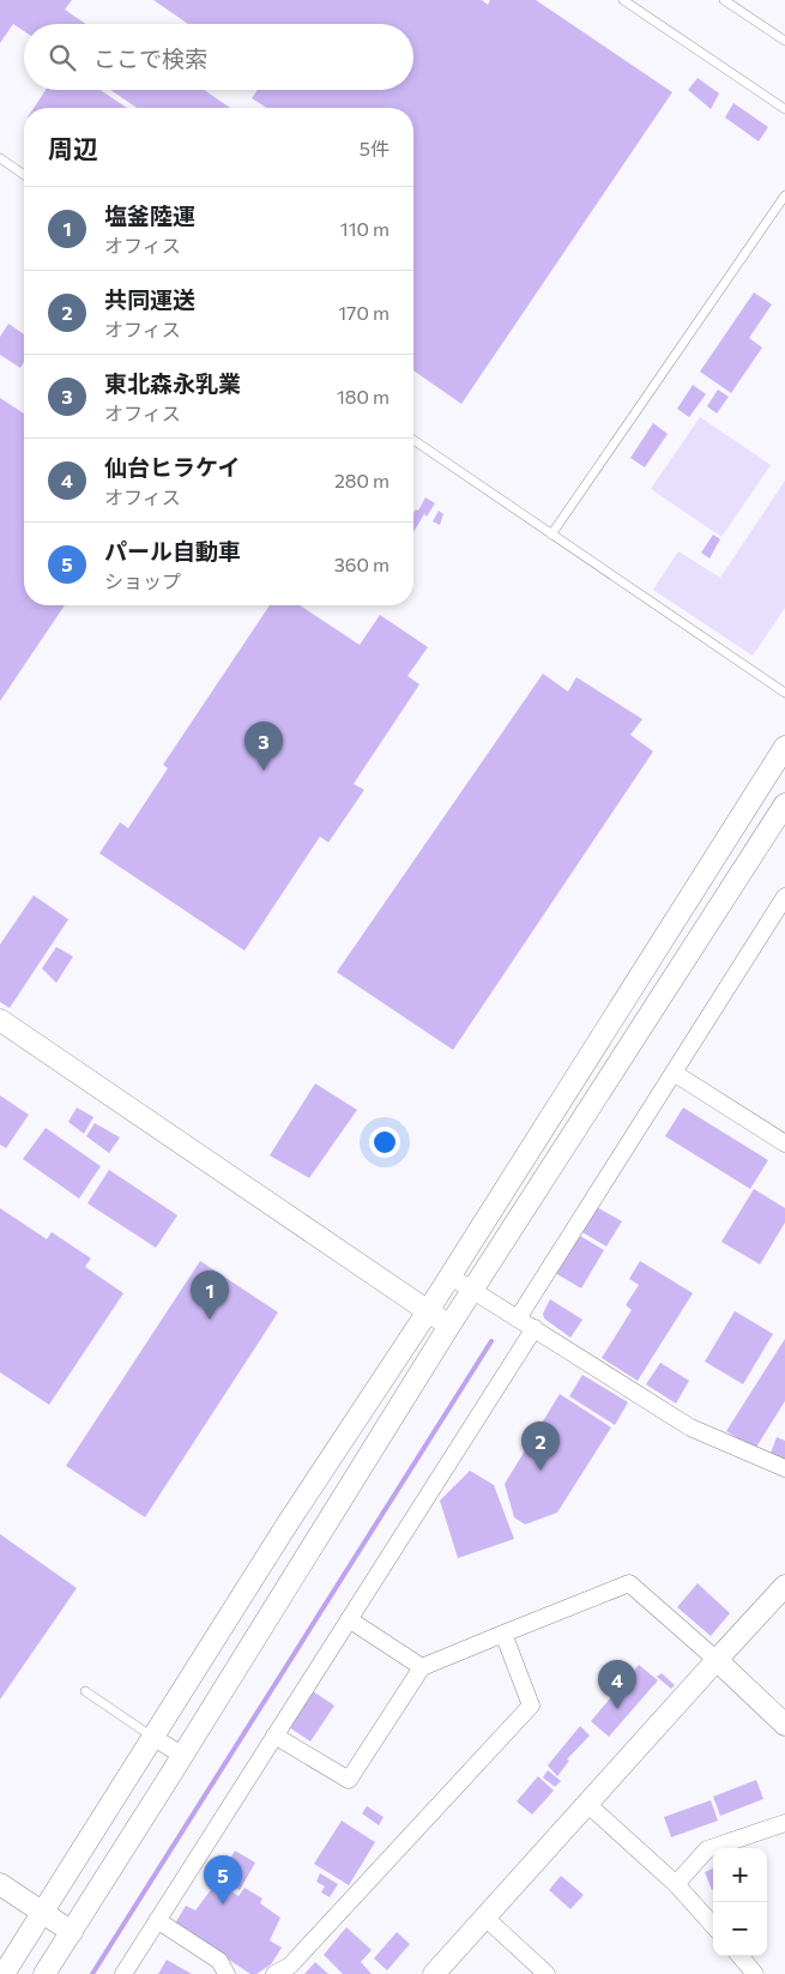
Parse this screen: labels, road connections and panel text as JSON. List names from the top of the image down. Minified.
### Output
{"page":{"search":"ここで検索","heading":["周辺","5件"],"list":[{"mark":"1","name":"塩釜陸運","note":"オフィス","value":"110 m"},{"mark":"2","name":"共同運送","note":"オフィス","value":"170 m"},{"mark":"3","name":"東北森永乳業","note":"オフィス","value":"180 m"},{"mark":"4","name":"仙台ヒラケイ","note":"オフィス","value":"280 m"},{"mark":"5","name":"パール自動車","note":"ショップ","value":"360 m"}],"pins":["3","1","2","4","5"],"map_buttons":["+","−"]}}
